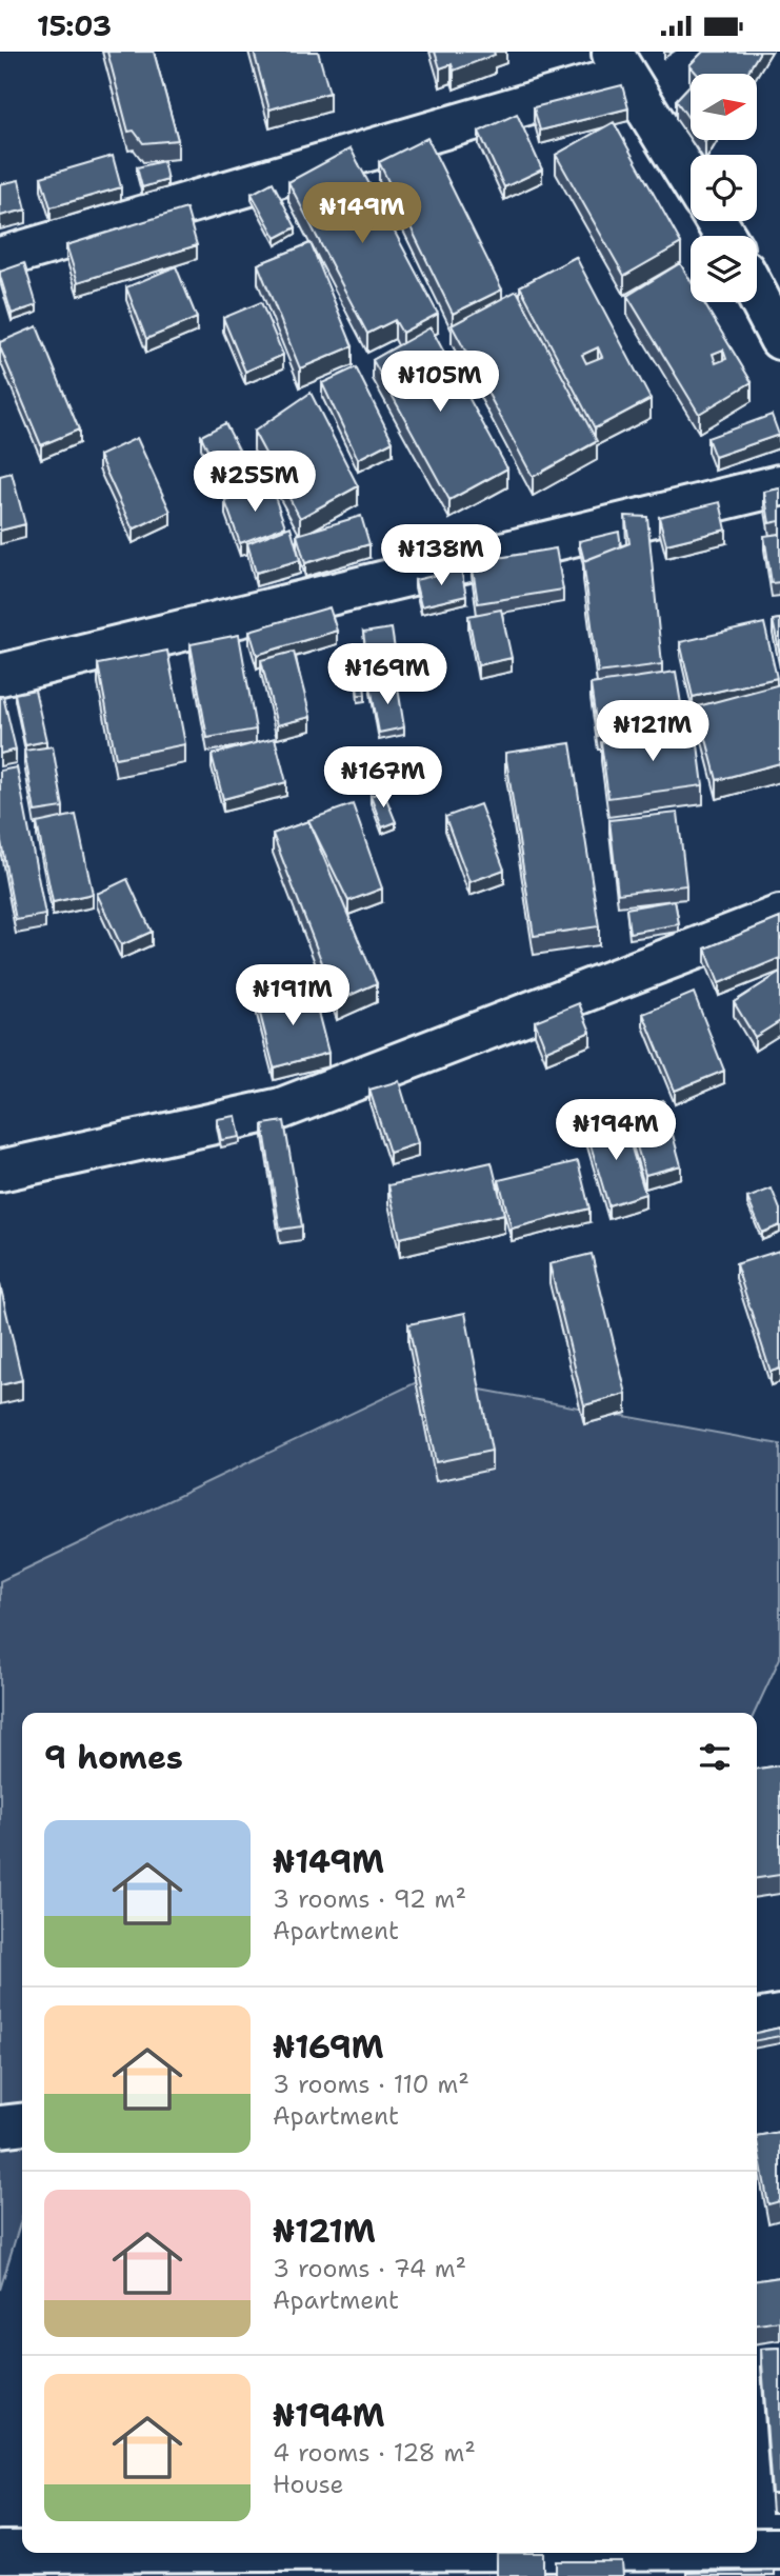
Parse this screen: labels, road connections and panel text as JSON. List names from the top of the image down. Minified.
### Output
{"north":"right","page":{"status":"15:03","price":["₦149M","₦105M","₦255M","₦138M","₦169M","₦121M","₦167M","₦191M","₦194M"],"heading":"9 homes","list":[{"name":"₦149M","note":"3 rooms · 92 m² · Apartment"},{"name":"₦169M","note":"3 rooms · 110 m² · Apartment"},{"name":"₦121M","note":"3 rooms · 74 m² · Apartment"},{"name":"₦194M","note":"4 rooms · 128 m² · House"}]}}
